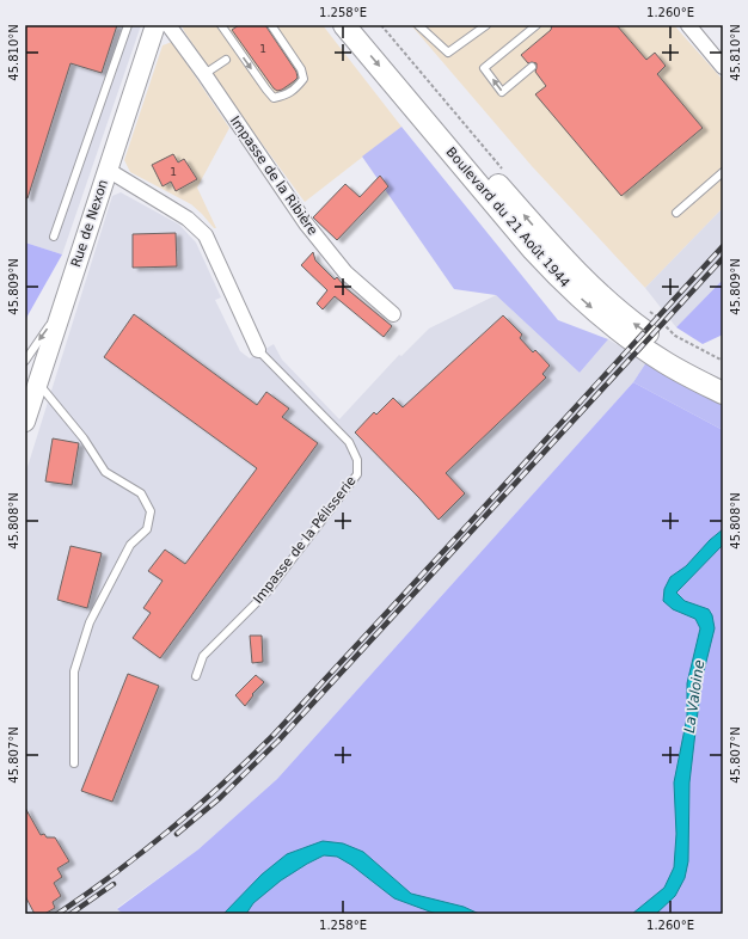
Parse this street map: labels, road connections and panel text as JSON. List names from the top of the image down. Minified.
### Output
{"streets":{"main road":["Boulevard du 21 Août 1944","Rue de Nexon"],"street":["Impasse de la Ribière","Impasse de la Pélisserie"]},"crossings":[["Rue de Nexon","Impasse de la Pélisserie"]],"water":["La Valoine"],"house_numbers":["1","1"],"coordinates":["1.258°E","1.260°E","45.810°N","45.809°N","45.808°N","45.807°N"]}
